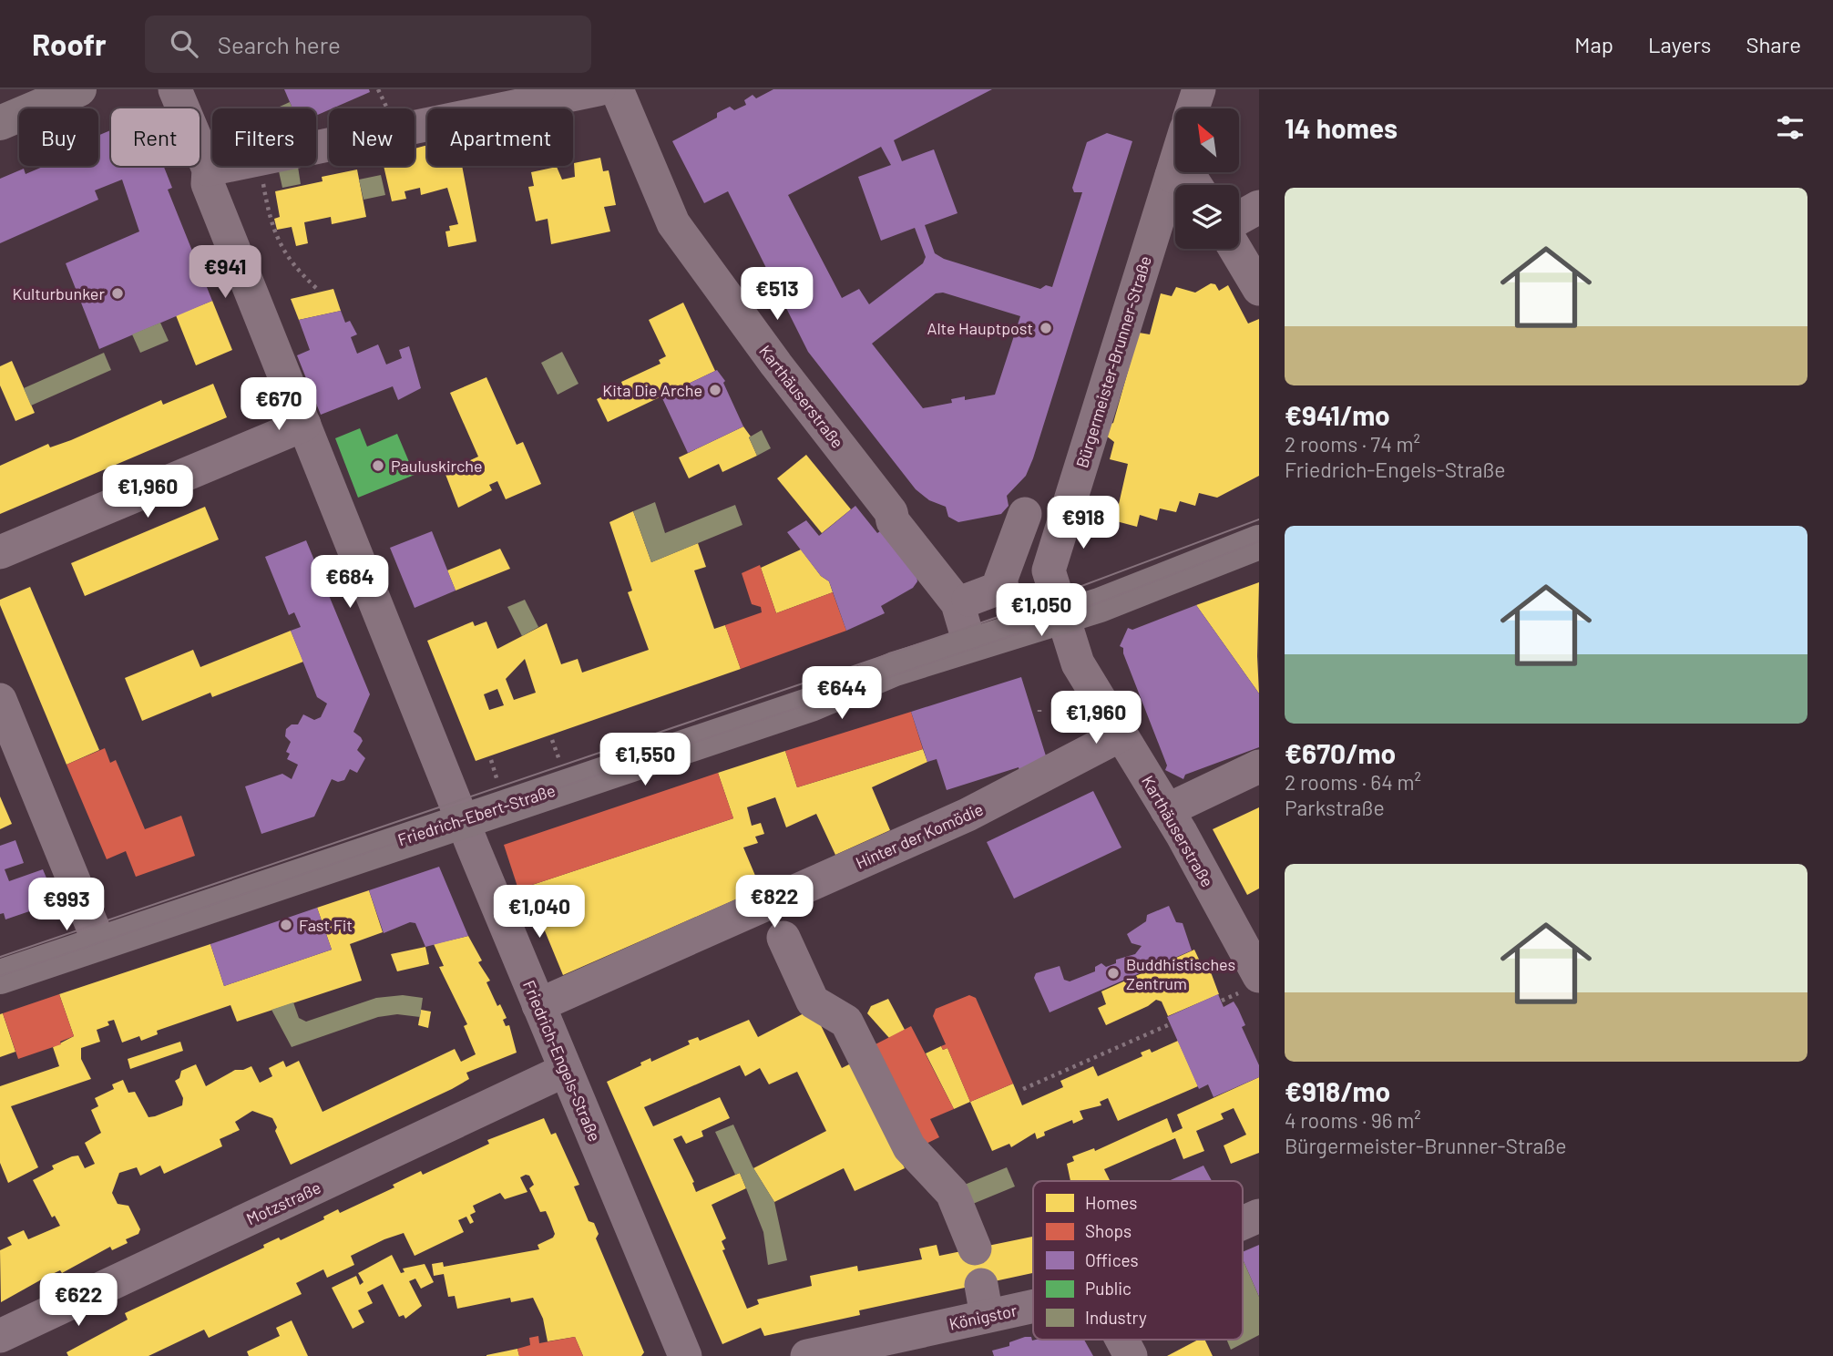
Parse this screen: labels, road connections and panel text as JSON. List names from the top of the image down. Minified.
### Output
{"streets":{"main road":["Friedrich-Ebert-Straße"],"street":["Bürgermeister-Brunner-Straße","Karthäuserstraße","Hinter der Komödie","Friedrich-Engels-Straße","Motzstraße","Königstor"]},"crossings":[["Bürgermeister-Brunner-Straße","Karthäuserstraße"],["Bürgermeister-Brunner-Straße","Friedrich-Ebert-Straße"],["Karthäuserstraße","Friedrich-Ebert-Straße"],["Karthäuserstraße","Hinter der Komödie"],["Friedrich-Ebert-Straße","Friedrich-Engels-Straße"],["Hinter der Komödie","Friedrich-Engels-Straße"],["Friedrich-Engels-Straße","Motzstraße"]],"places":["Kulturbunker","Alte Hauptpost","Kita Die Arche","Pauluskirche","Fast Fit","Buddhistisches Zentrum"],"legend":["Homes","Shops","Offices","Public","Industry"],"north":"top left","page":{"header":"Roofr","search":"Search here","nav":["Map","Layers","Share"],"heading":"14 homes","chip":["Buy","Rent","Filters","New","Apartment"],"list":[{"name":"€941/mo","note":"2 rooms · 74 m² · Friedrich-Engels-Straße"},{"name":"€670/mo","note":"2 rooms · 64 m² · Parkstraße"},{"name":"€918/mo","note":"4 rooms · 96 m² · Bürgermeister-Brunner-Straße"}],"price":["€941","€513","€670","€1,960","€918","€684","€1,050","€644","€1,960","€1,550","€822","€993","€1,040","€622"]}}
